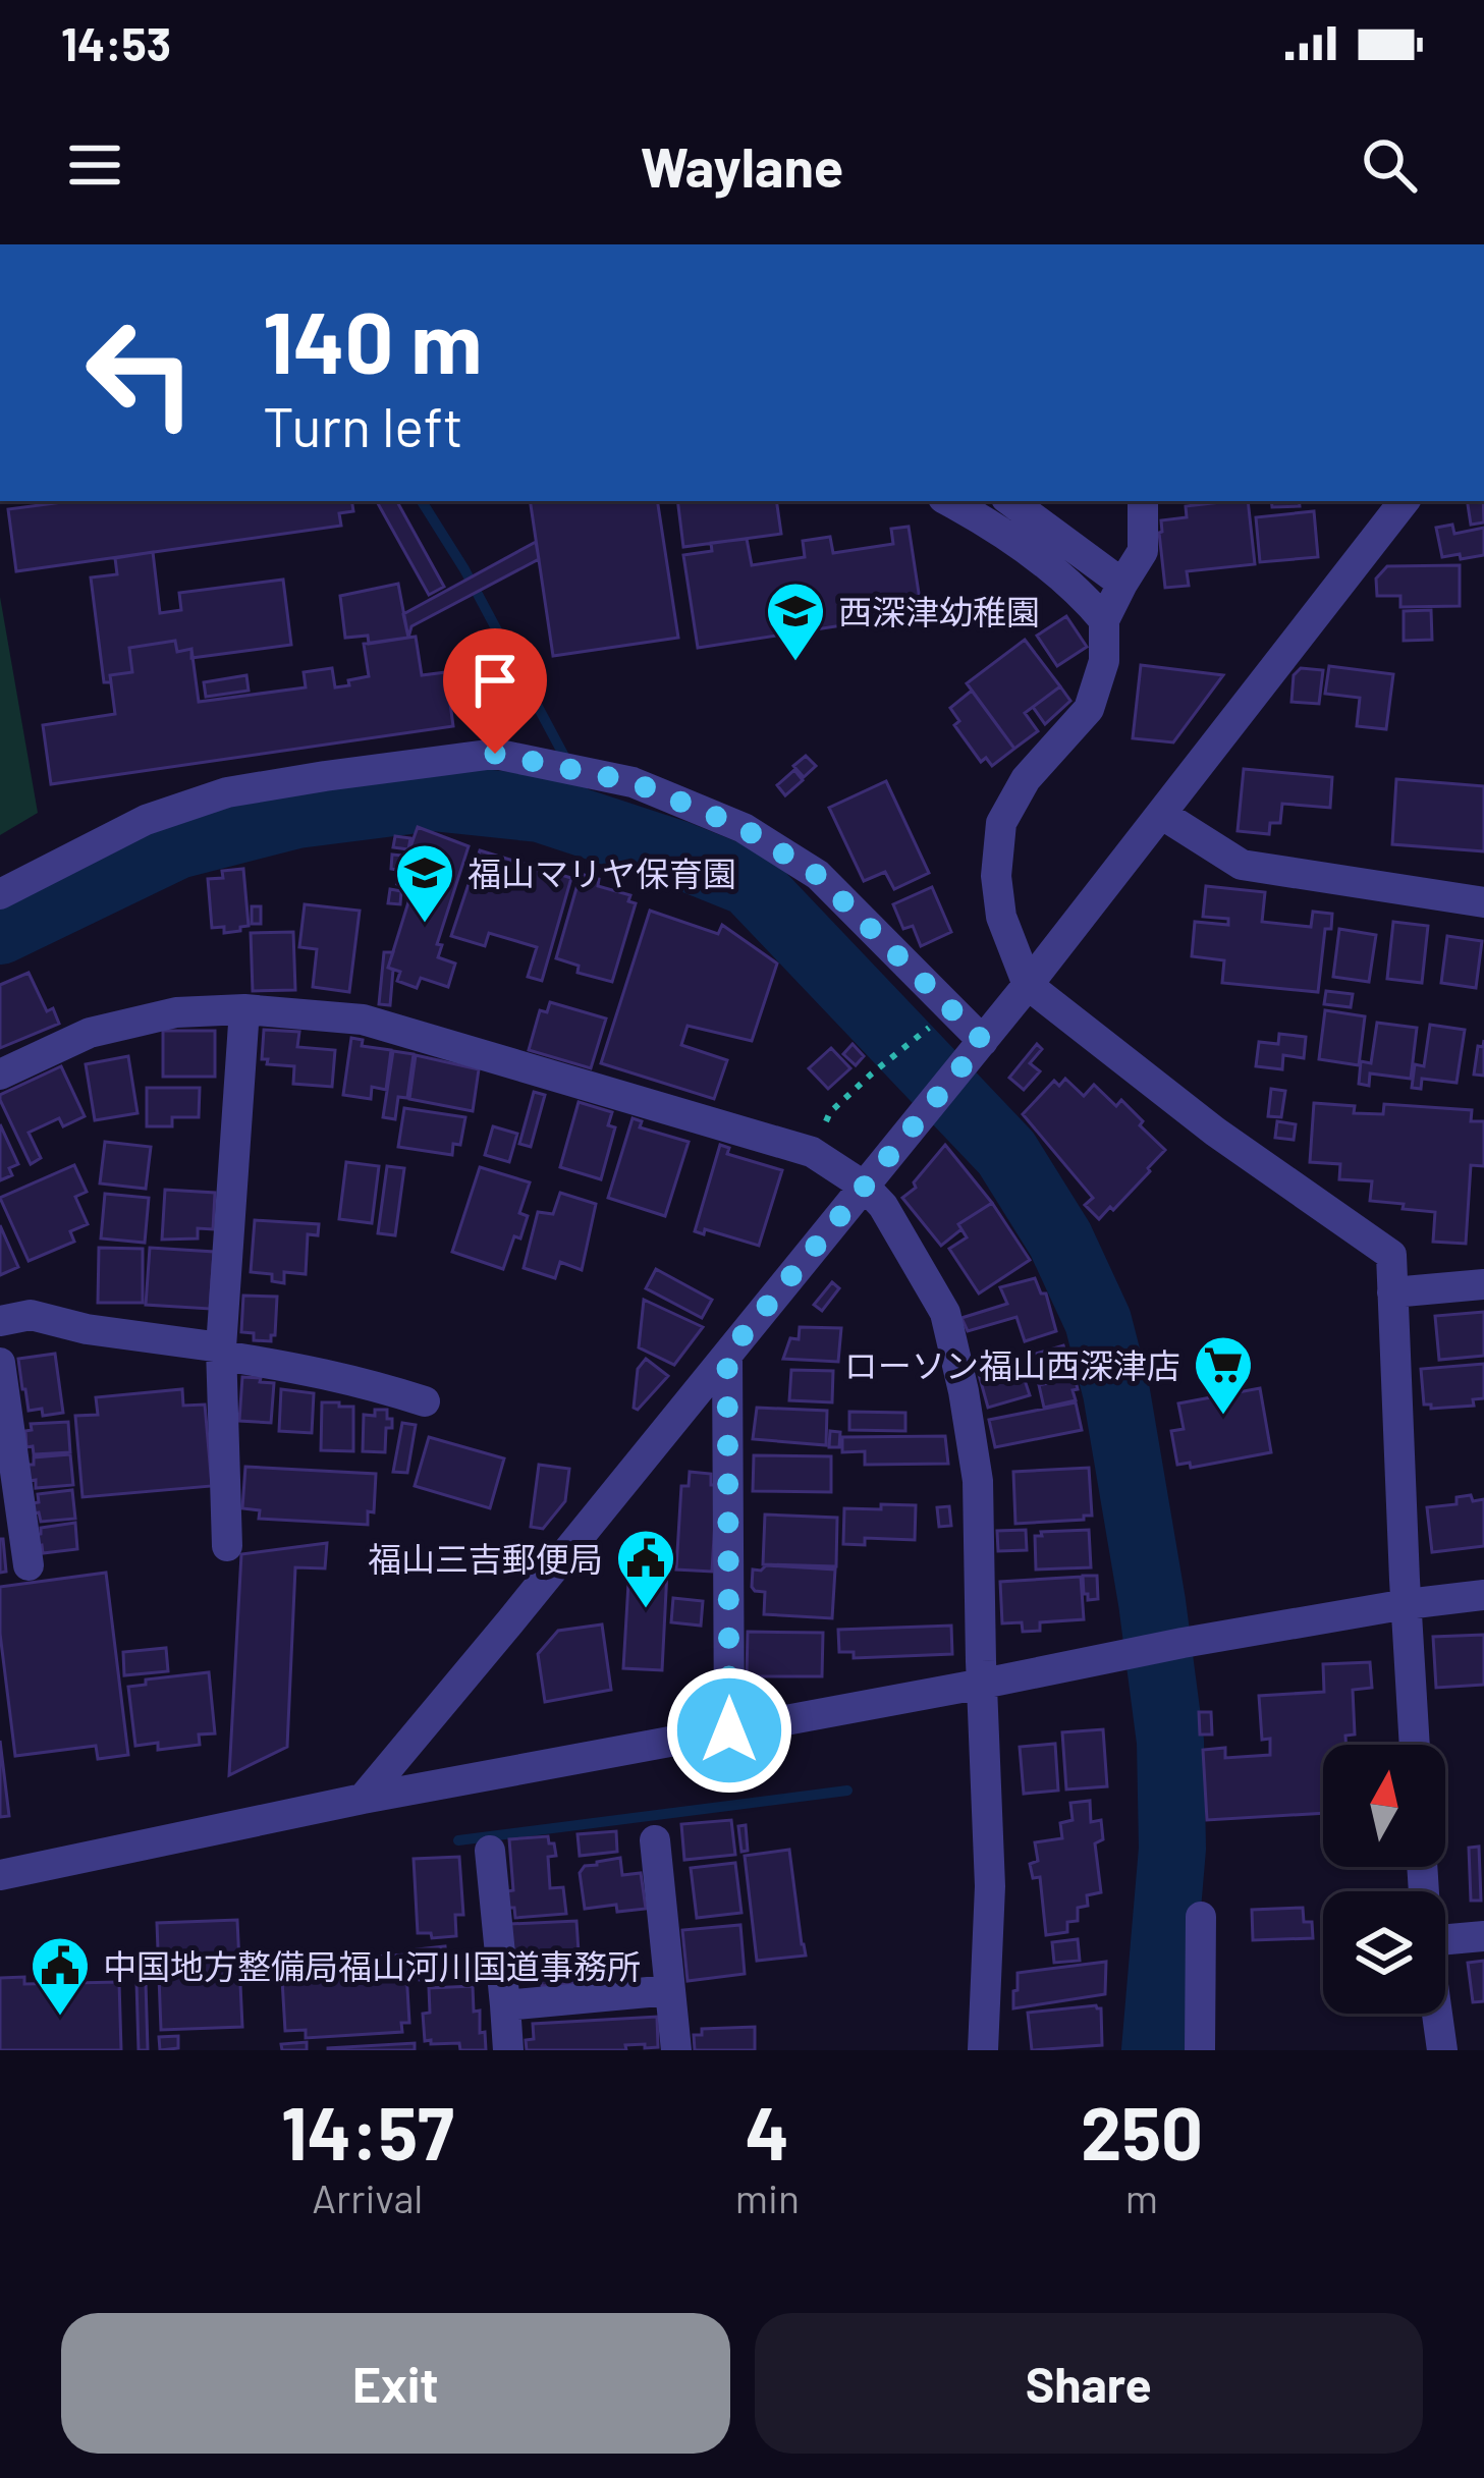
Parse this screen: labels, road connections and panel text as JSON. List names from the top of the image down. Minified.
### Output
{"places":{"school or university":["西深津幼稚園","福山マリヤ保育園"],"supermarket":["ローソン福山西深津店"],"public building":["福山三吉郵便局","中国地方整備局福山河川国道事務所"]},"north":"top","page":{"status":"14:53","header":"Waylane","turn":["140 m","Turn left"],"eta":["14:57","Arrival","4","min","250","m"],"buttons":["Exit","Share"]}}
